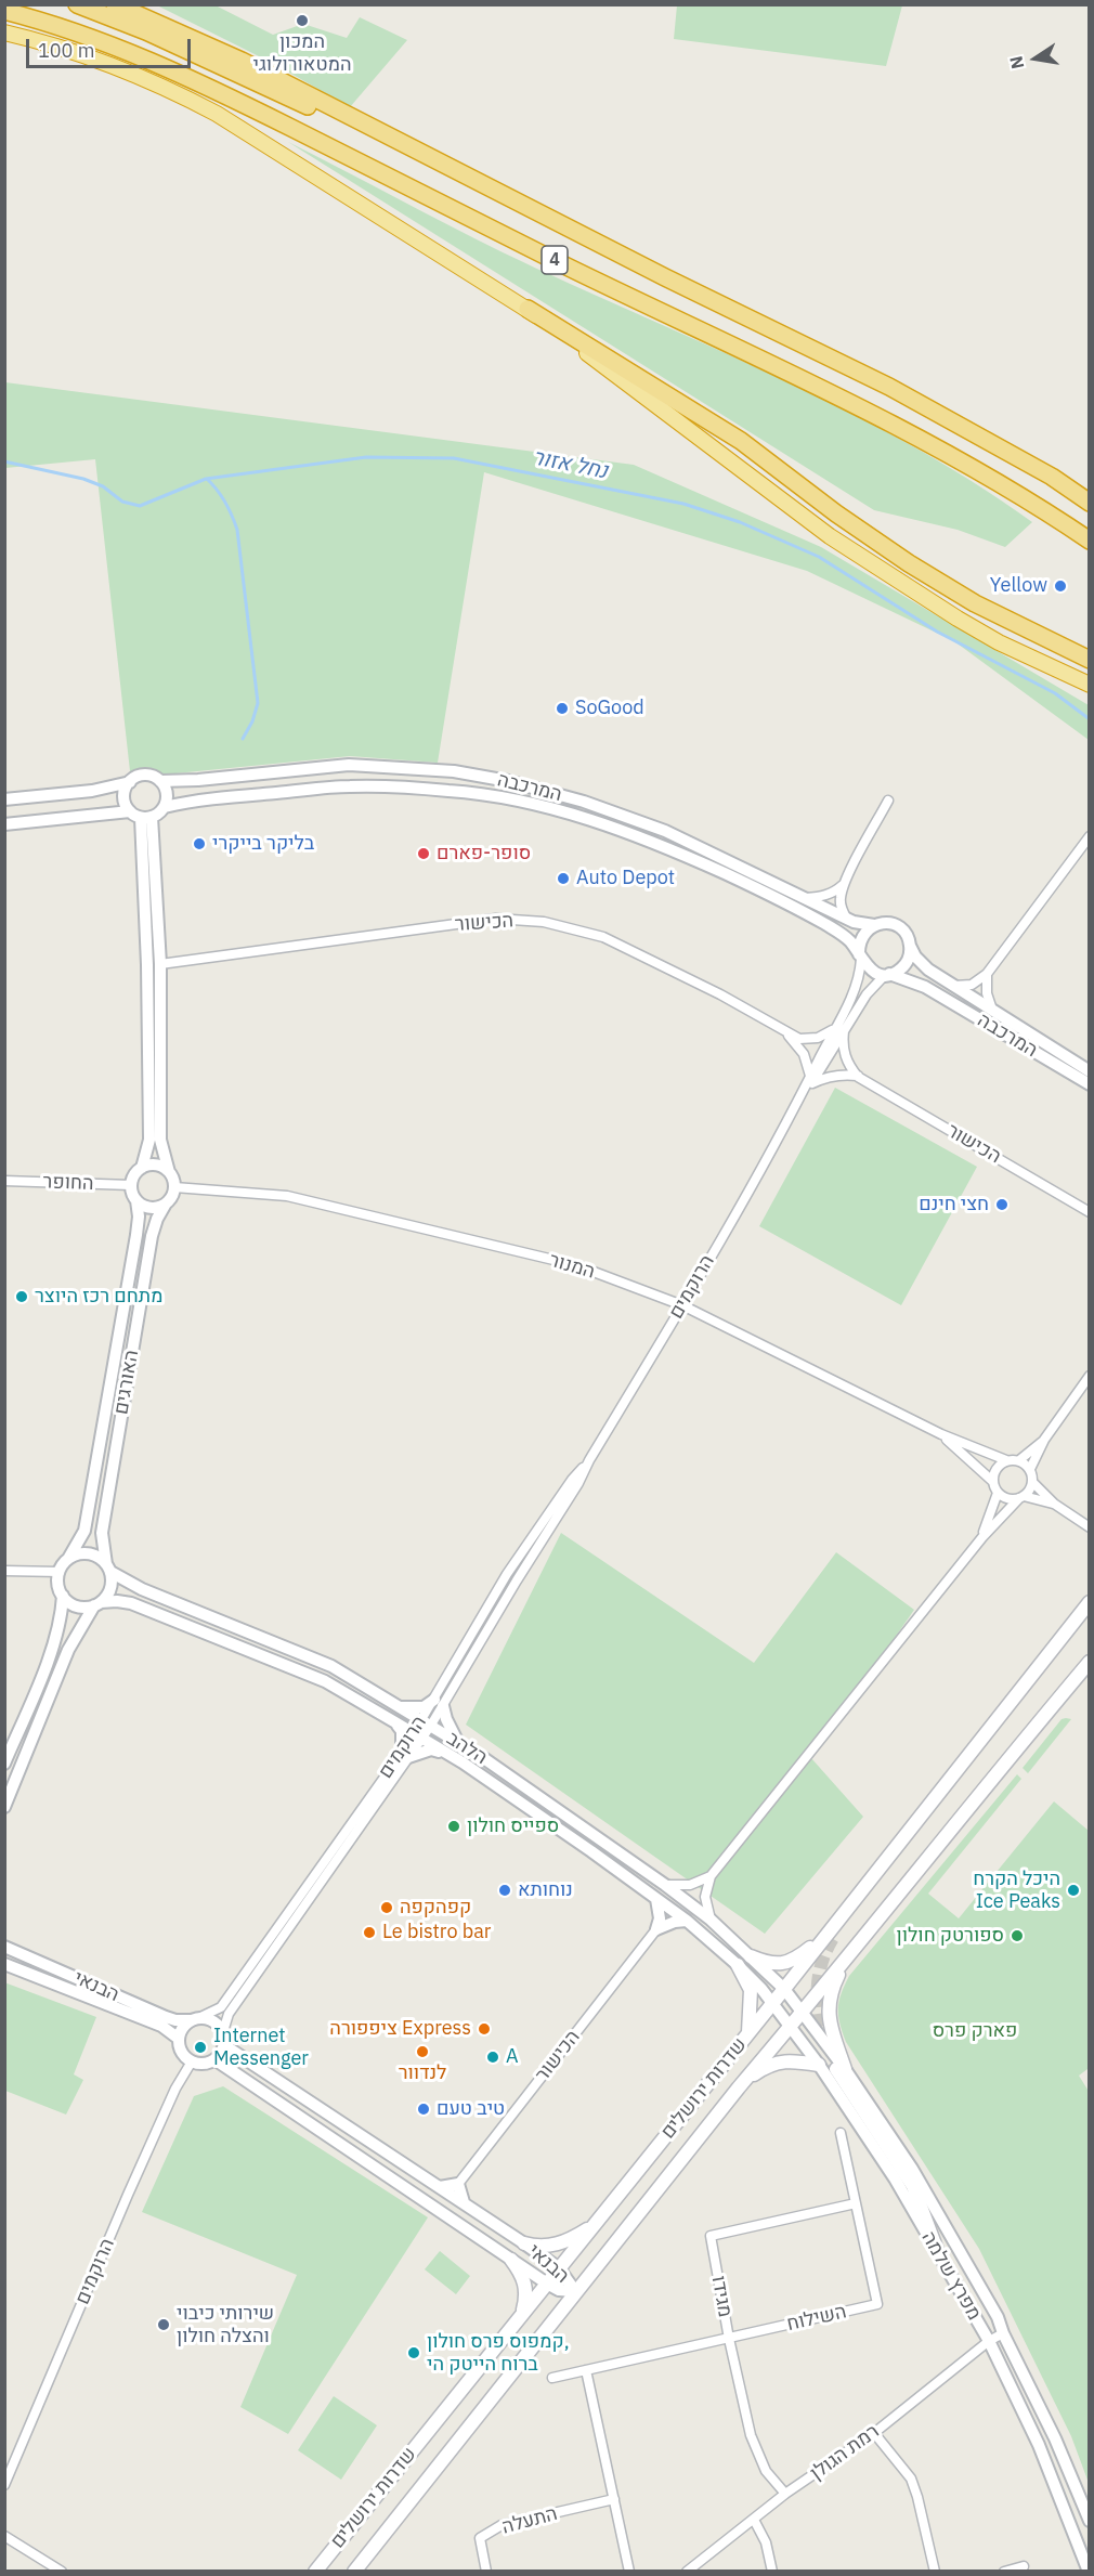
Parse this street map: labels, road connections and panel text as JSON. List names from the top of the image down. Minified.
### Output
{"streets":{"highway":["4"],"main road":["שדרות ירושלים"],"street":["המרכבה","הכישור","החופר","המנור","הרוקמים","האורגים","הלהב","הבנאי","מפרץ שלמה","מגידו","השילוח","רמת הגולן","התעלה"]},"crossings":[["המרכבה","הרוקמים"],["הכישור","הרוקמים"],["החופר","המנור"],["החופר","האורגים"],["המנור","הרוקמים"],["המנור","האורגים"],["הרוקמים","הלהב"],["הרוקמים","הבנאי"],["האורגים","הלהב"],["הלהב","שדרות ירושלים"],["הלהב","מפרץ שלמה"],["הבנאי","שדרות ירושלים"],["שדרות ירושלים","מפרץ שלמה"],["מפרץ שלמה","רמת הגולן"],["מגידו","השילוח"],["מגידו","רמת הגולן"]],"water":["נחל אזור"],"parks":["פארק פרס"],"places":["המכון המטאורולוגי","Yellow","SoGood","בליקר בייקרי","סופר-פארם","Auto Depot","חצי חינם","מתחם רכז היוצר","ספייס חולון","נוחותא","היכל הקרח Ice Peaks","קפהקפה","Le bistro bar","ספורטק חולון","ציפפורה Express","Internet Messenger","לנדוור","A","טיב טעם","שירותי כיבוי והצלה חולון","קמפוס פרס חולון, ברוח הייטק הי"],"scale_bar":"100 m","north":"left"}
